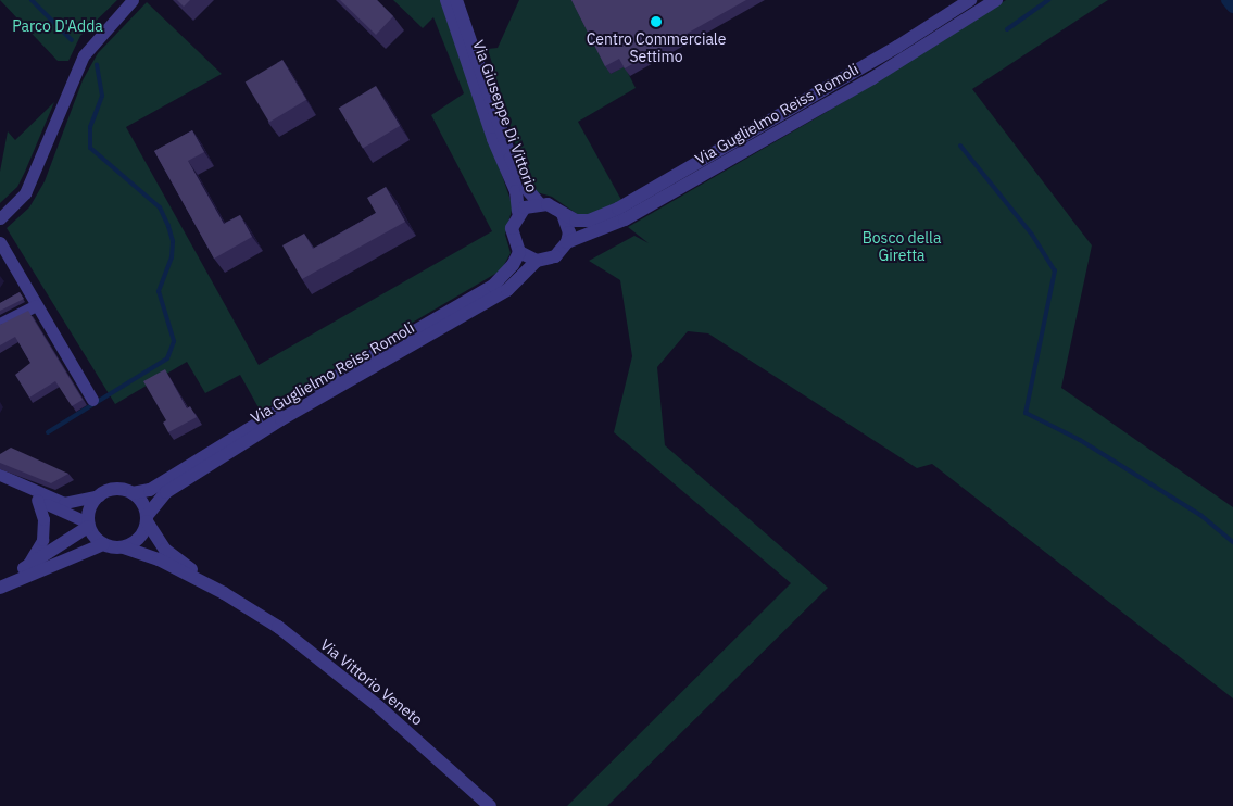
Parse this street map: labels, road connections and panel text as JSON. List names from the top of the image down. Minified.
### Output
{"streets":{"street":["Via Guglielmo Reiss Romoli","Via Giuseppe Di Vittorio","Via Vittorio Veneto"]},"crossings":[["Via Guglielmo Reiss Romoli","Via Giuseppe Di Vittorio"]],"parks":["Parco D'Adda","Bosco della Giretta"],"places":["Centro Commerciale Settimo"]}
